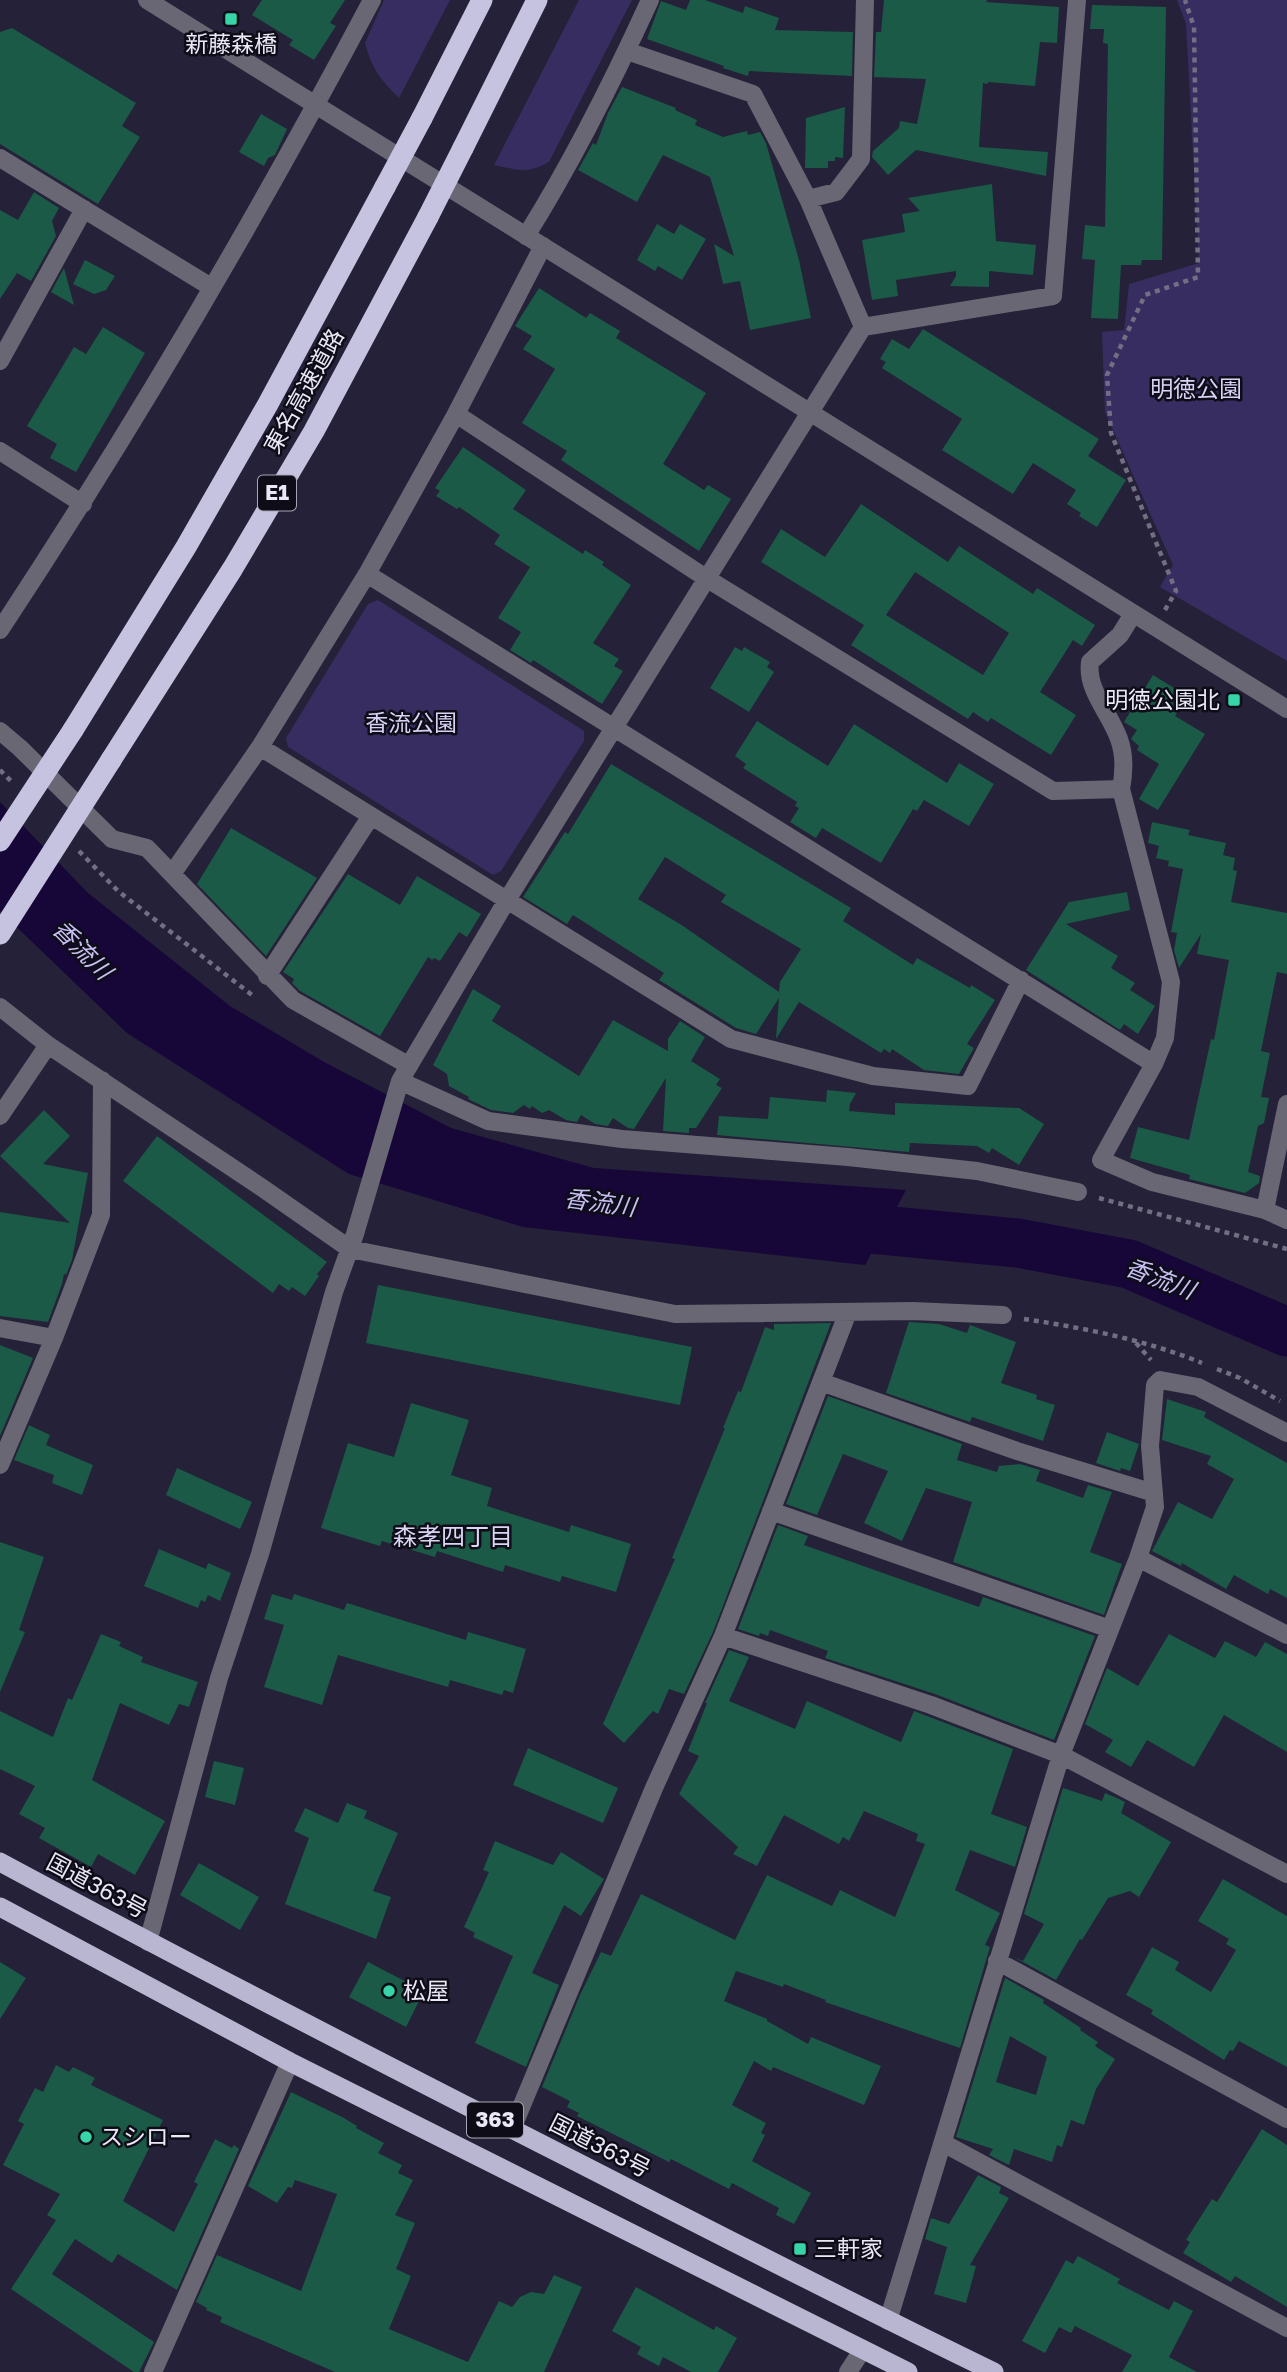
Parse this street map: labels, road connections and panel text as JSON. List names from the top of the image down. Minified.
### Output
{"streets":{"highway":["東名高速道路","E1","国道363号","363"]},"districts":["森孝四丁目"],"water":["香流川"],"parks":["明徳公園","香流公園"],"places":{"transit":["新藤森橋","明徳公園北","三軒家"],"other":["松屋","スシロー"]}}
